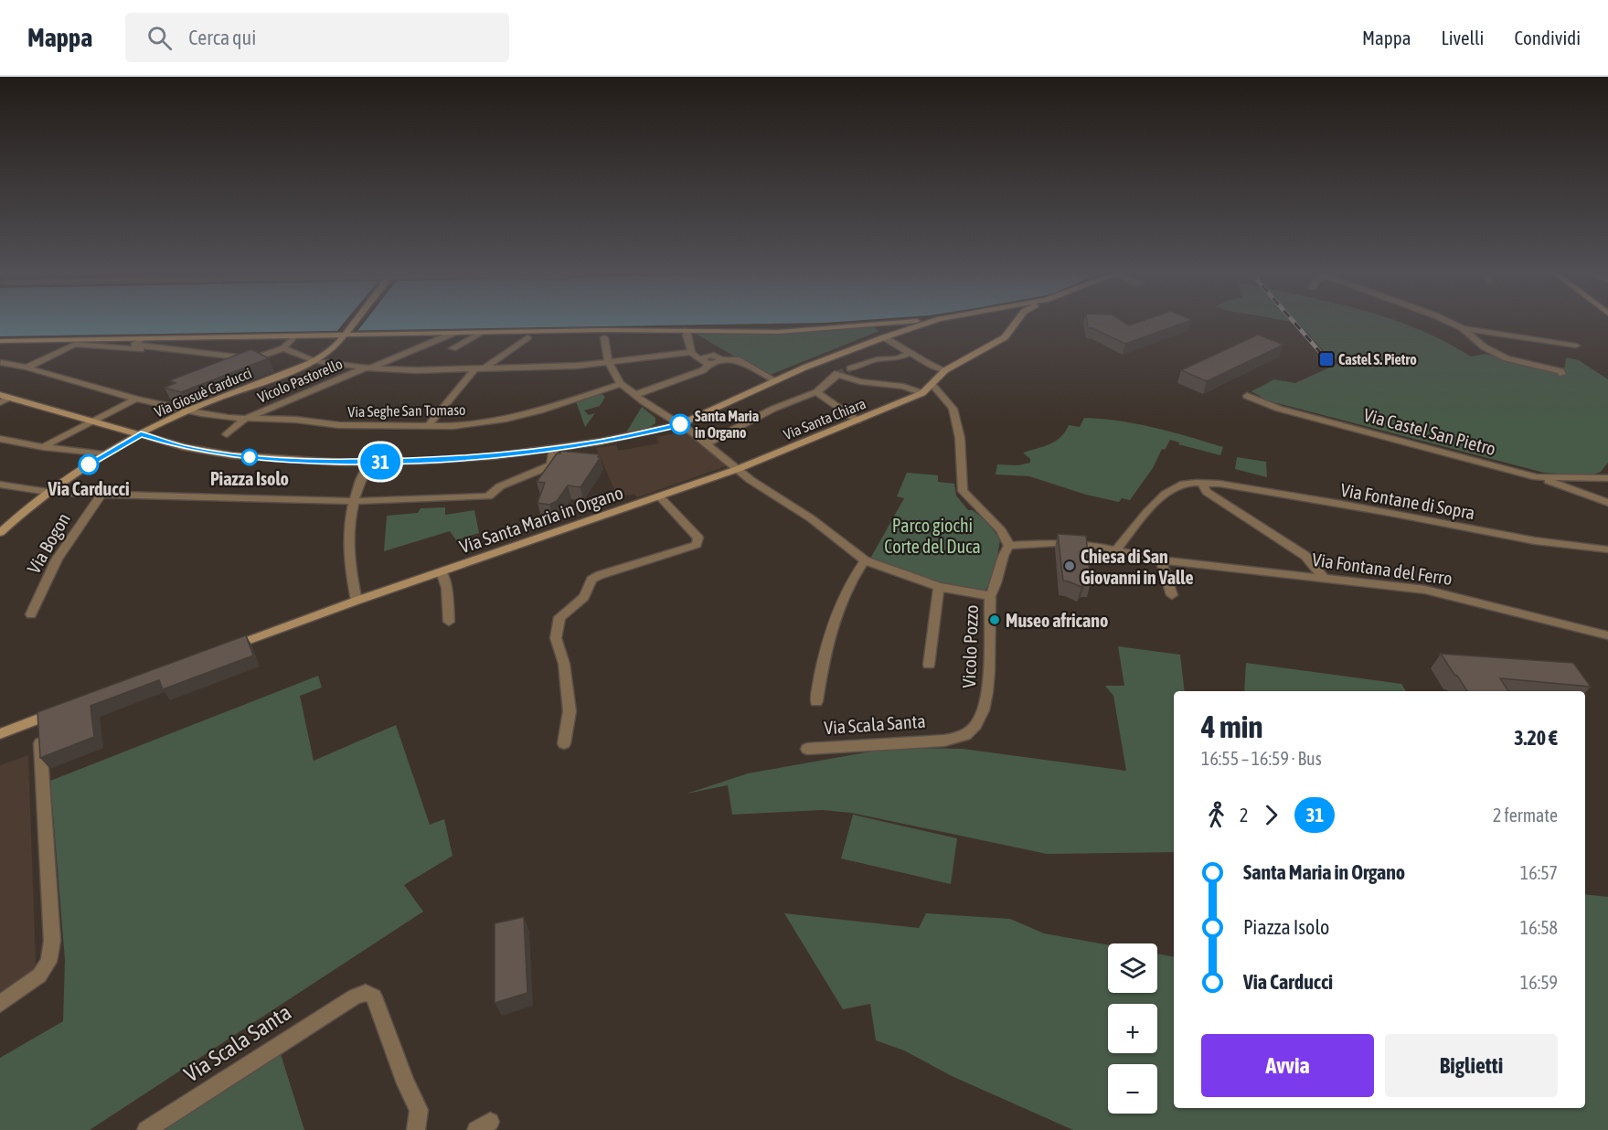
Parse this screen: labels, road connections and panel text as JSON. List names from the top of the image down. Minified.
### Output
{"streets":{"main road":["Via Giosuè Carducci","Via Santa Chiara","Via Santa Maria in Organo"],"street":["Vicolo Pastorello","Via Seghe San Tomaso","Via Castel San Pietro","Via Fontane di Sopra","Via Bogon","Via Fontana del Ferro","Vicolo Pozzo","Via Scala Santa"]},"crossings":[["Vicolo Pastorello","Via Seghe San Tomaso"],["Via Giosuè Carducci","Via Seghe San Tomaso"],["Via Santa Chiara","Via Santa Maria in Organo"],["Via Fontane di Sopra","Via Fontana del Ferro"],["Via Fontana del Ferro","Vicolo Pozzo"],["Vicolo Pozzo","Via Scala Santa"]],"parks":["Parco giochi Corte del Duca"],"places":{"transit":["Castel S. Pietro"],"other":["Santa Maria in Organo","Piazza Isolo","Via Carducci","Chiesa di San Giovanni in Valle","Museo africano"]},"lines":["bus line 31"],"page":{"header":"Mappa","search":"Cerca qui","nav":["Mappa","Livelli","Condividi"],"on_map":"31","heading":["4 min","16:55 – 16:59 · Bus","3.20 €"],"legs":["2","31","2 fermate"],"list":[{"name":"Santa Maria in Organo","value":"16:57"},{"name":"Piazza Isolo","value":"16:58"},{"name":"Via Carducci","value":"16:59"}],"map_buttons":["+","−"],"buttons":["Avvia","Biglietti"]}}
